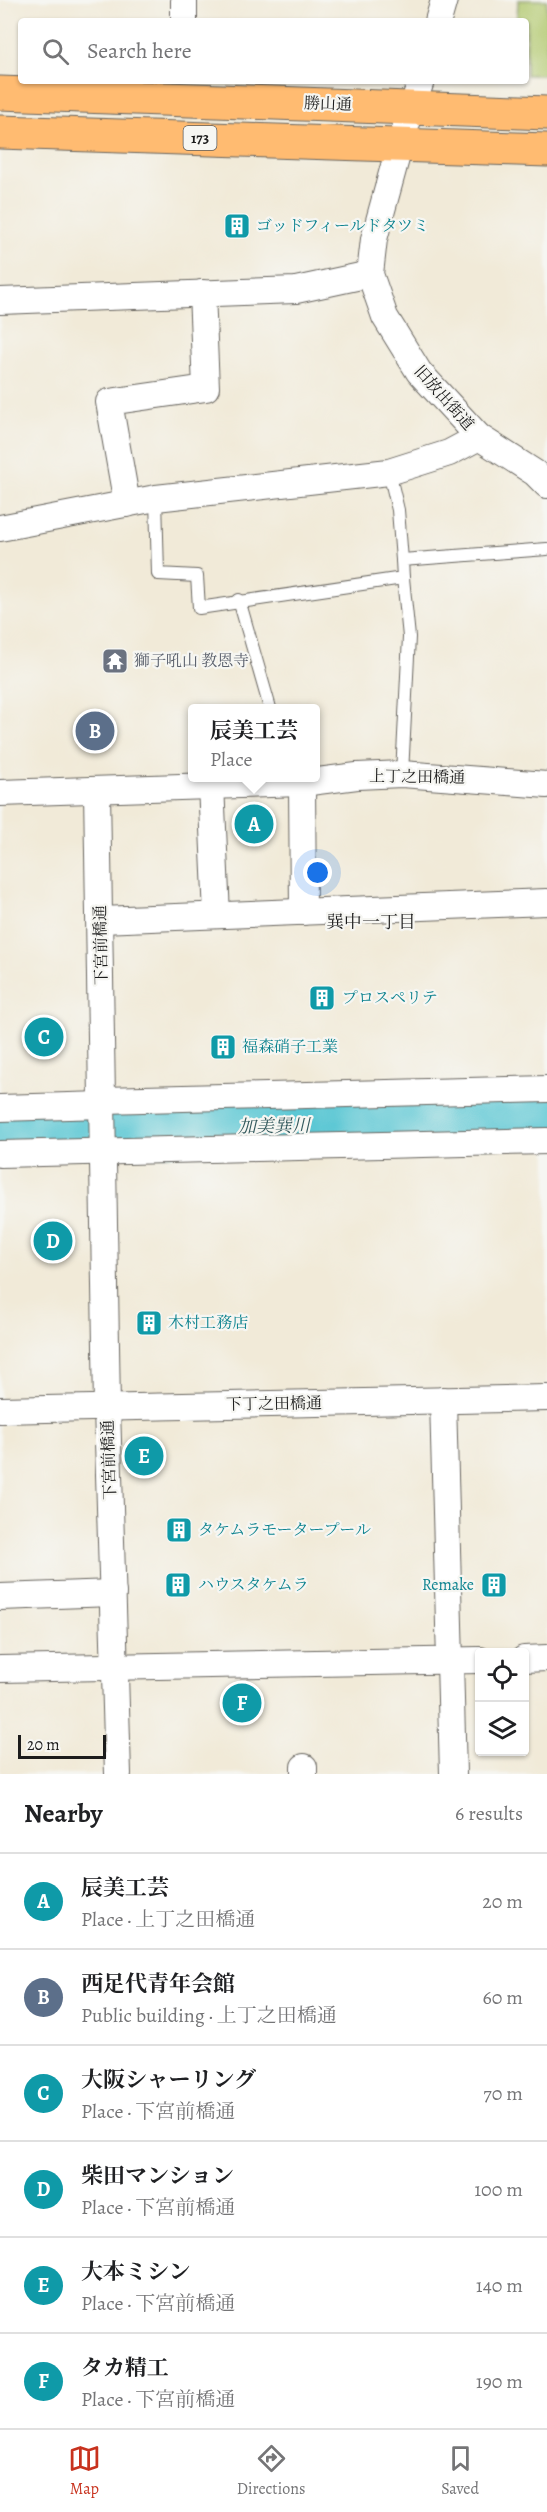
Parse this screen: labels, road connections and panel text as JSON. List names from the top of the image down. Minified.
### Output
{"streets":{"main road":["勝山通","173"],"street":["旧放出街道","上丁之田橋通","下宮前橋通","下丁之田橋通"]},"crossings":[["勝山通","旧放出街道"],["173","旧放出街道"],["上丁之田橋通","下宮前橋通"],["下宮前橋通","下丁之田橋通"]],"districts":["巽中一丁目"],"water":["加美巽川"],"places":{"building":["ゴッドフィールドタツミ","プロスペリテ","福森硝子工業","木村工務店","タケムラモータープール","ハウスタケムラ","Remake"],"temple":["獅子吼山 教恩寺"]},"scale_bar":"20 m","page":{"search":"Search here","popup":["辰美工芸","Place"],"pins":["B","A","C","D","E","F"],"scale":"20 m","heading":["Nearby","6 results"],"list":[{"mark":"A","name":"辰美工芸","note":"Place · 上丁之田橋通","value":"20 m"},{"mark":"B","name":"西足代青年会館","note":"Public building · 上丁之田橋通","value":"60 m"},{"mark":"C","name":"大阪シャーリング","note":"Place · 下宮前橋通","value":"70 m"},{"mark":"D","name":"柴田マンション","note":"Place · 下宮前橋通","value":"100 m"},{"mark":"E","name":"大本ミシン","note":"Place · 下宮前橋通","value":"140 m"},{"mark":"F","name":"タカ精工","note":"Place · 下宮前橋通","value":"190 m"}],"nav":["Map","Directions","Saved"]}}
